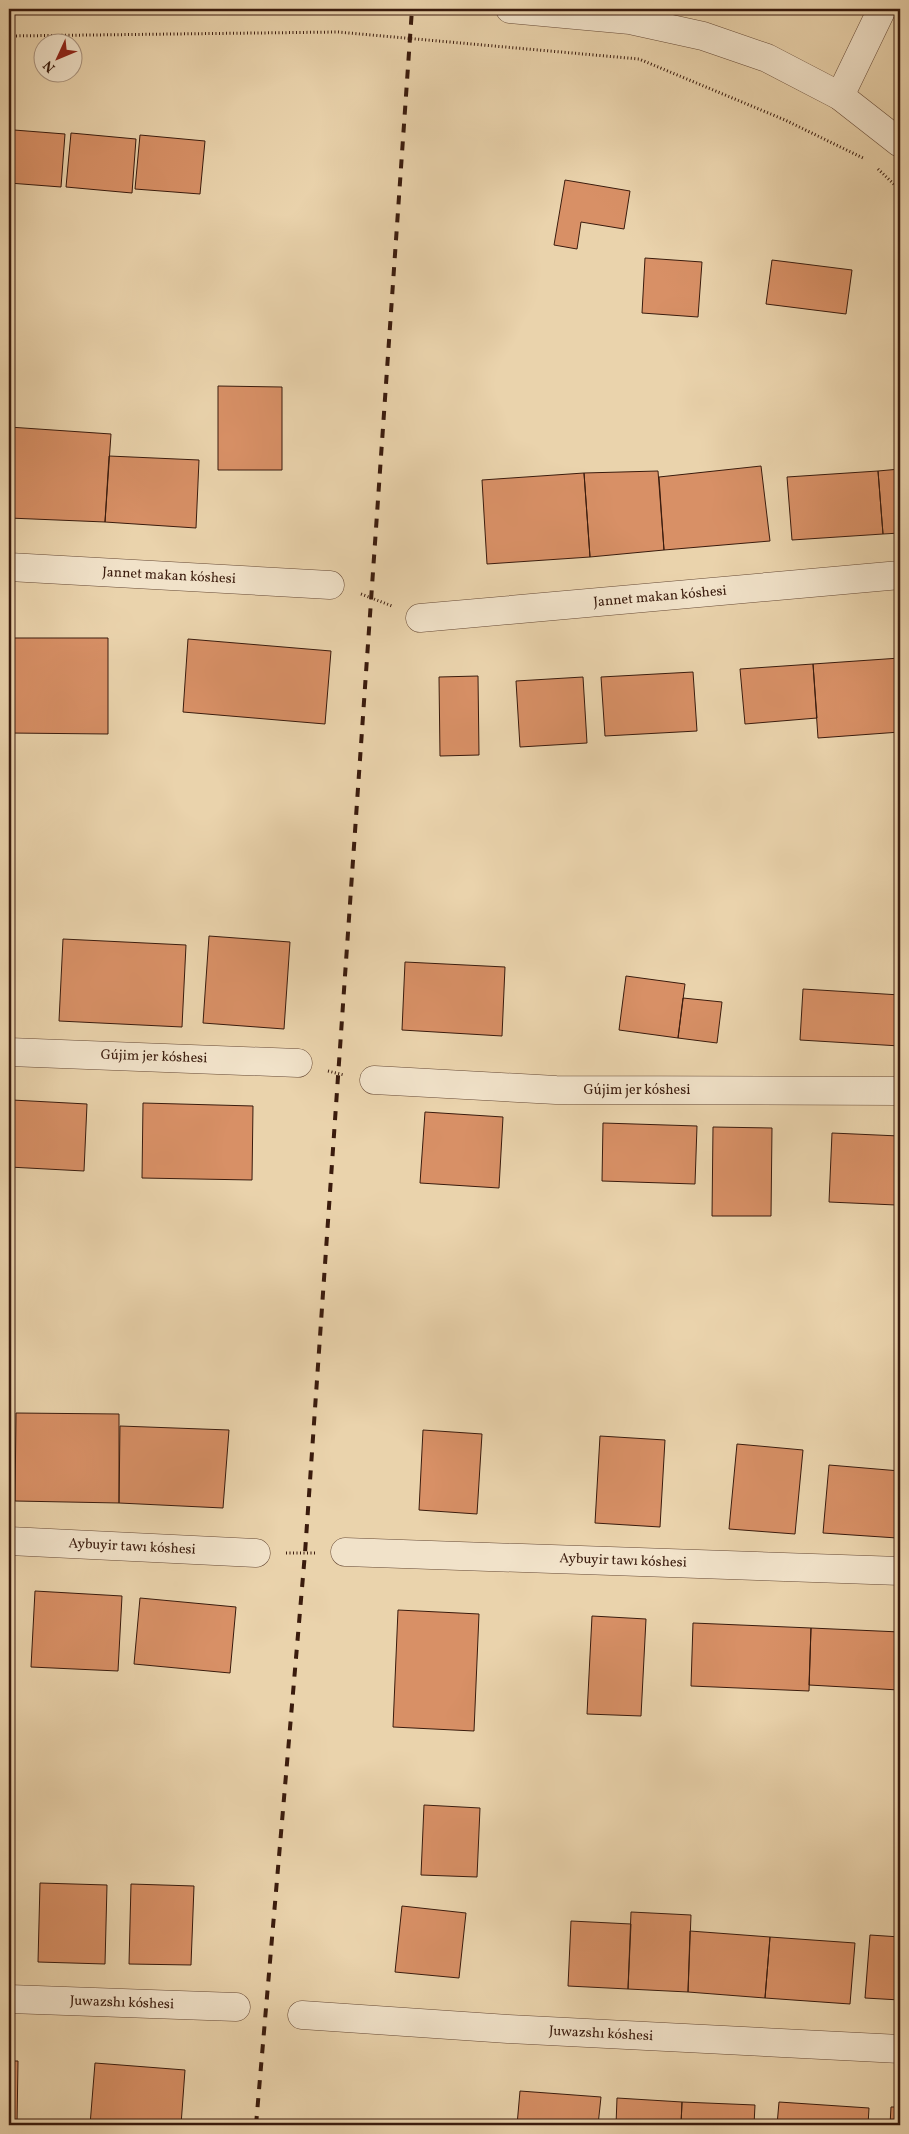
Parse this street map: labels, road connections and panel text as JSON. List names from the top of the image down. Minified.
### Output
{"streets":{"street":["Jannet makan kóshesi","Gújim jer kóshesi","Aybuyir tawı kóshesi","Juwazshı kóshesi"]},"north":"bottom left"}
